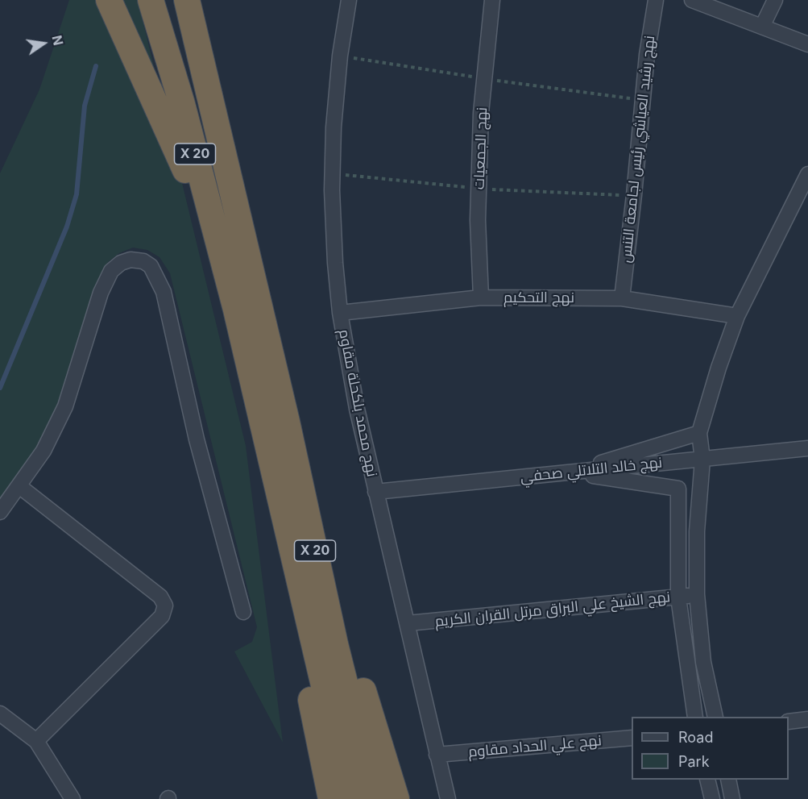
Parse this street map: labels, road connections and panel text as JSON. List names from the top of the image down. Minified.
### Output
{"streets":{"highway":["X 20"],"street":["نهج الجمعيات","نهج رشيد العياشي رئيس لجامعة التنس","نهج التحكيم","نهج محمد بلكحلة مقاوم","نهج خالد التلاتلي صحفي","نهج الشيخ علي البراق مرتل القران الكريم","نهج علي الحداد مقاوم"]},"crossings":[["نهج الجمعيات","نهج التحكيم"],["نهج رشيد العياشي رئيس لجامعة التنس","نهج التحكيم"],["نهج التحكيم","نهج محمد بلكحلة مقاوم"],["نهج محمد بلكحلة مقاوم","نهج خالد التلاتلي صحفي"],["نهج محمد بلكحلة مقاوم","نهج الشيخ علي البراق مرتل القران الكريم"],["نهج محمد بلكحلة مقاوم","نهج علي الحداد مقاوم"]],"legend":["Road","Park"],"north":"right"}
